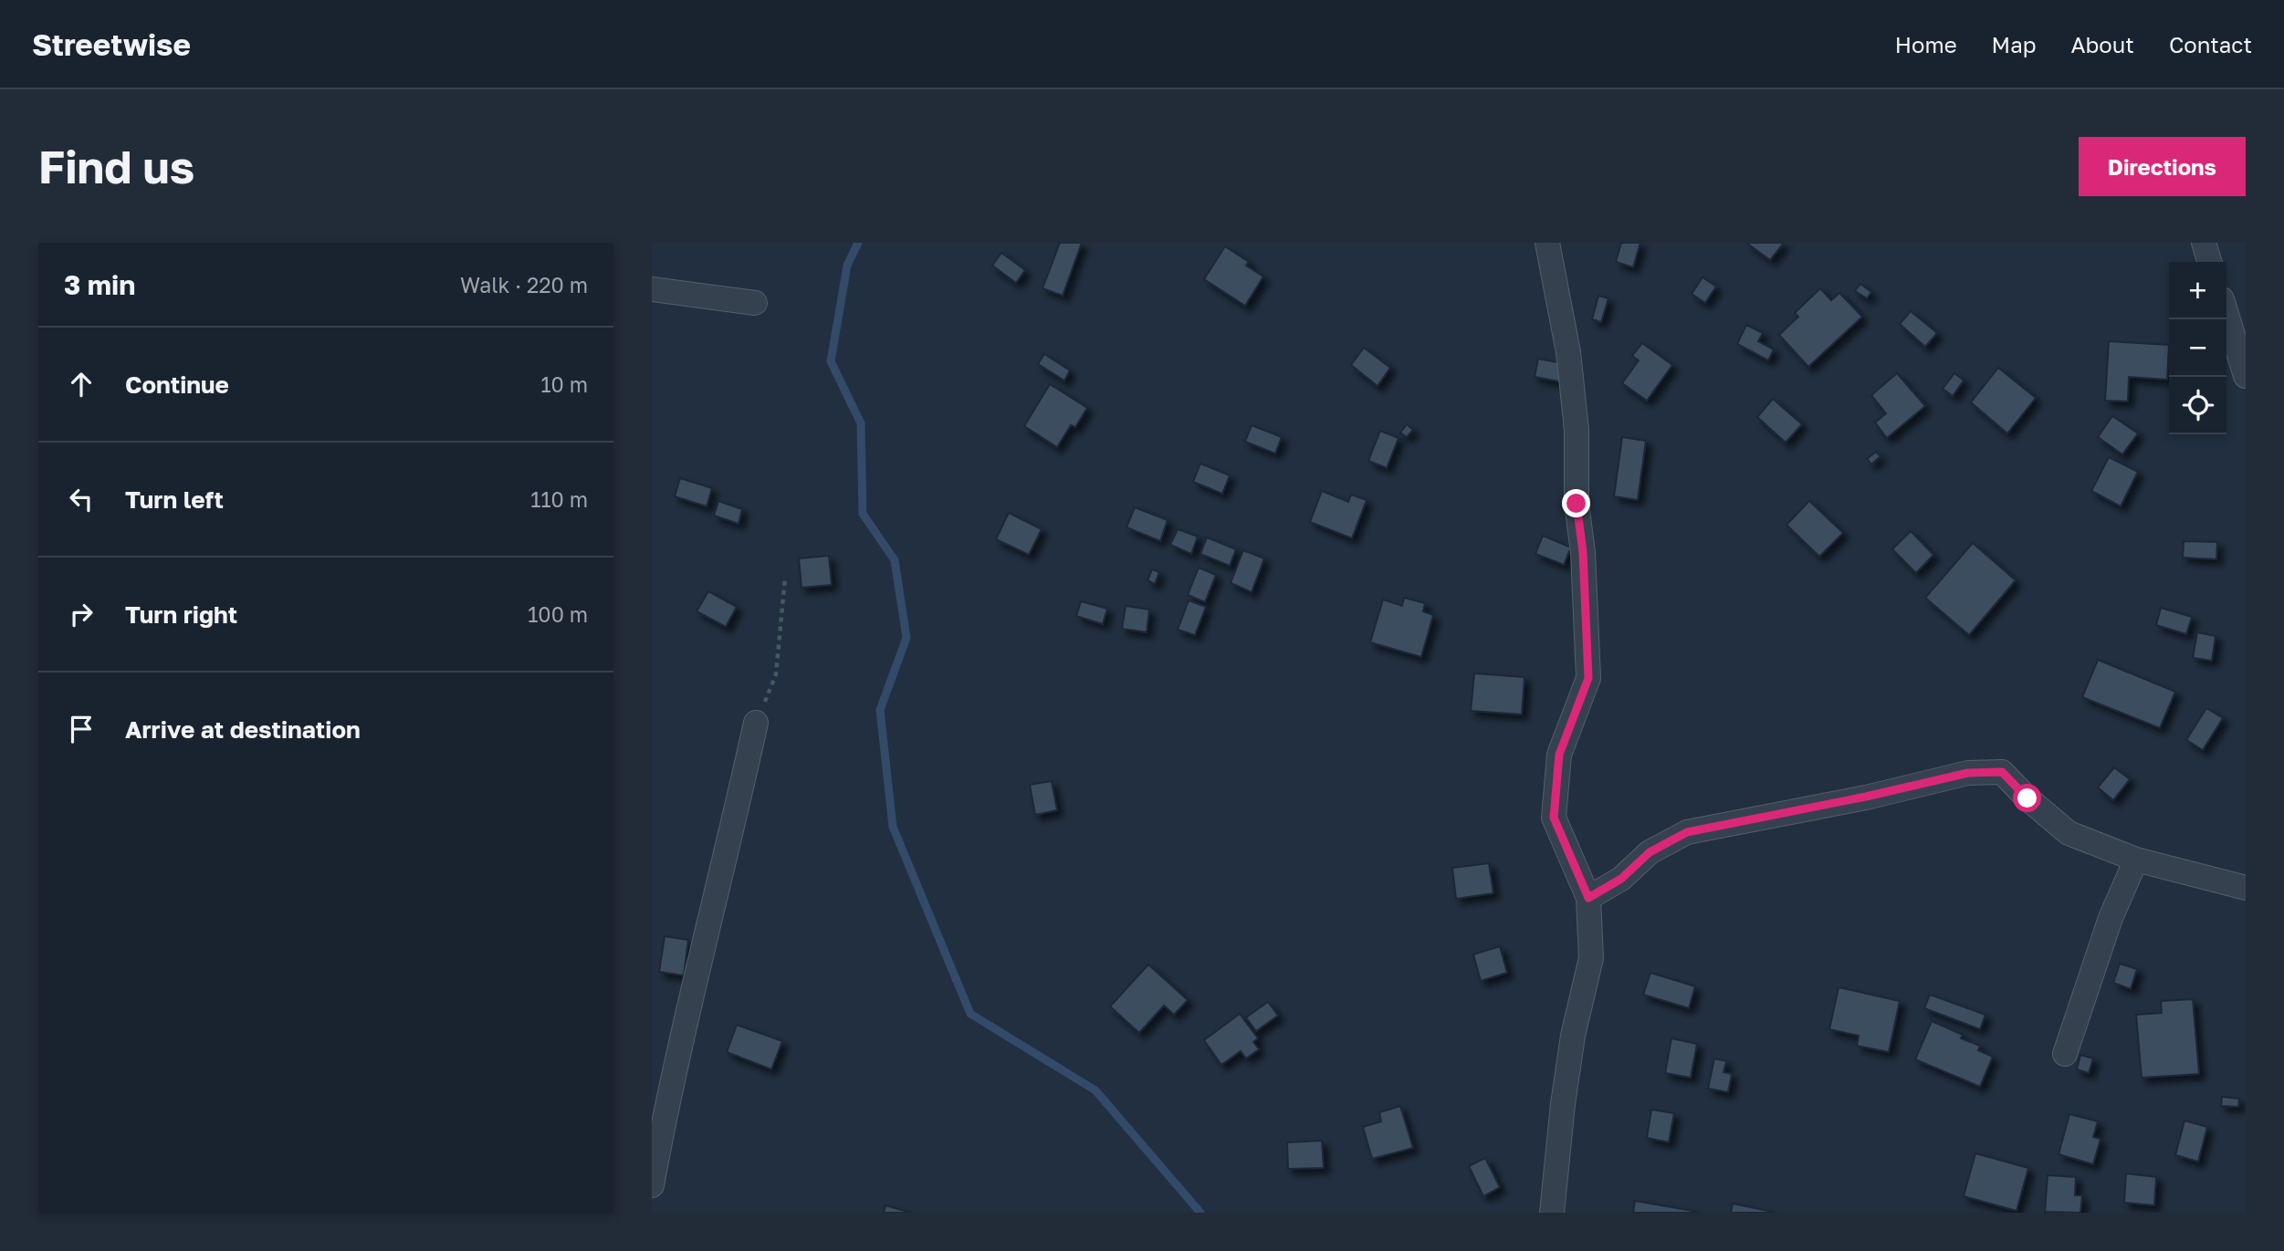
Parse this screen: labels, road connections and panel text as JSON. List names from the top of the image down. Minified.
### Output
{"page":{"header":"Streetwise","nav":["Home","Map","About","Contact"],"buttons":"Directions","title":"Find us","heading":["3 min","Walk · 220 m"],"map_buttons":["+","−"],"list":[["Continue","10 m"],["Turn left","110 m"],["Turn right","100 m"],"Arrive at destination"]}}
